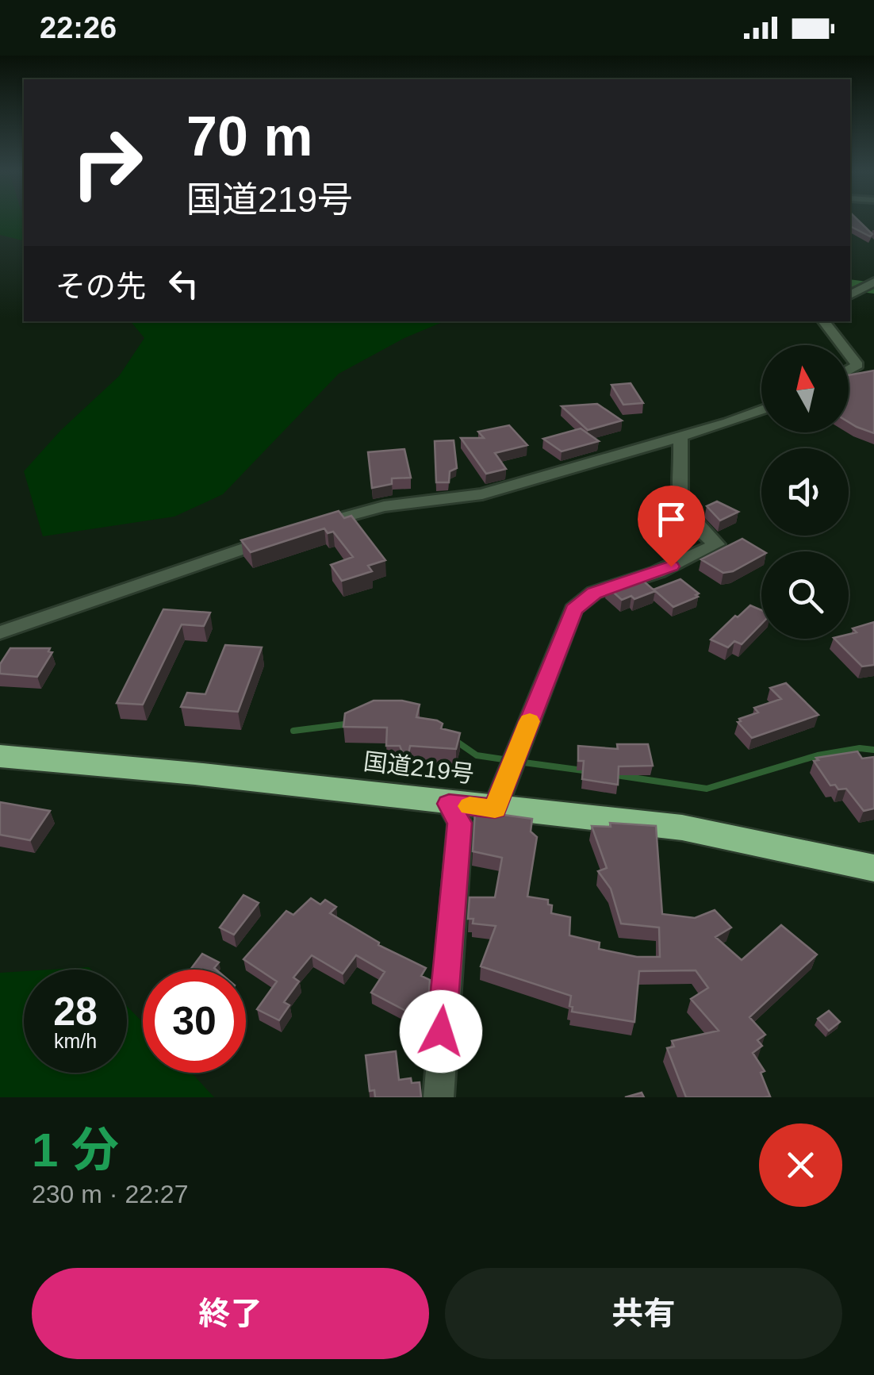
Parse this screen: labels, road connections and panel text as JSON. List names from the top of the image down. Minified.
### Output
{"streets":{"highway":["国道219号"]},"north":"top","page":{"status":"22:26","turn":["70 m","国道219号"],"then":"その先","speed":"28 km/h","limit":"30","heading":["1 分","230 m · 22:27"],"buttons":["終了","共有"]}}
